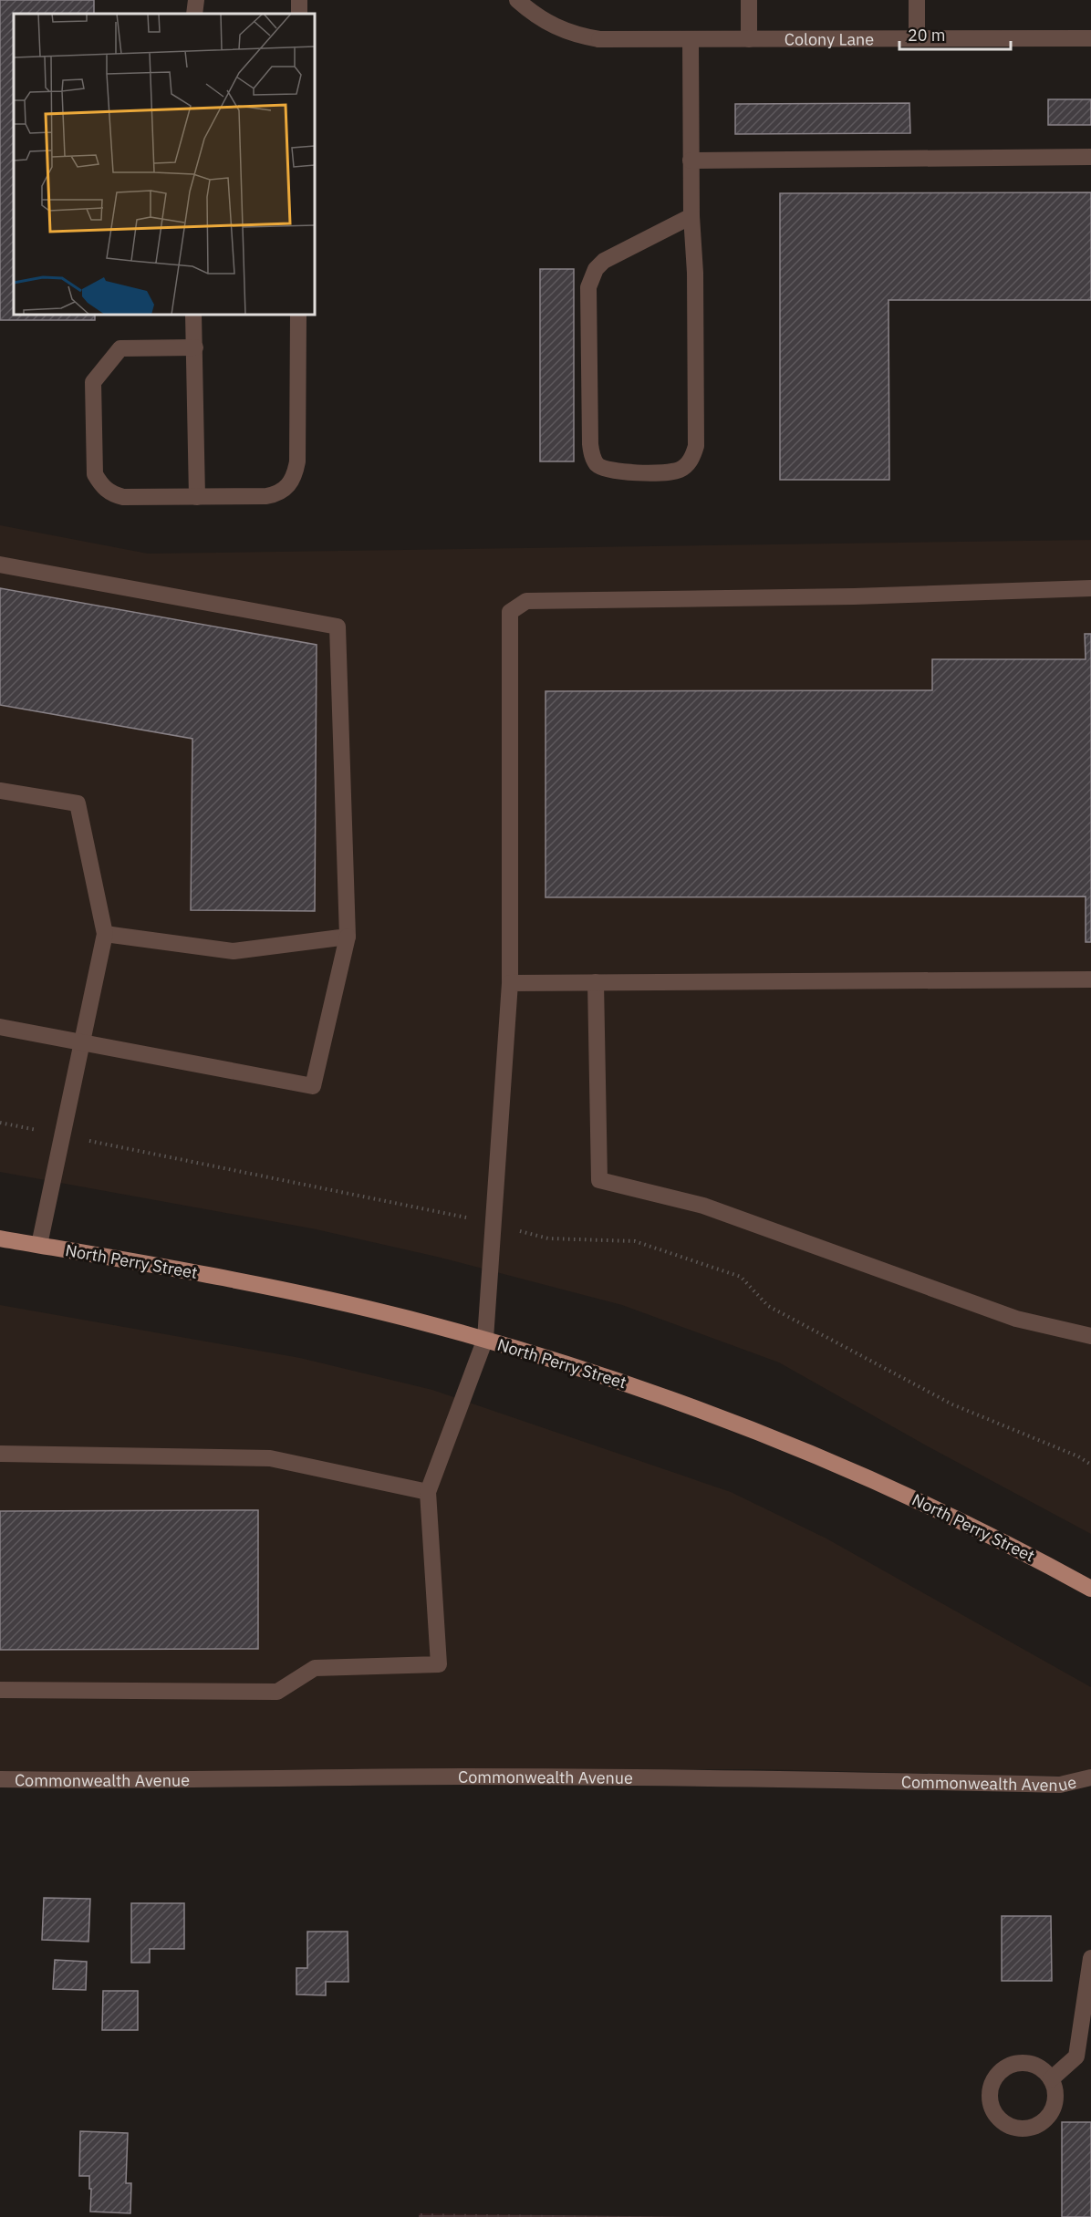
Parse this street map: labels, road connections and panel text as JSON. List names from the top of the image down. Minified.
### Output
{"streets":{"main road":["North Perry Street"],"street":["Colony Lane","Commonwealth Avenue"]},"scale_bar":"20 m"}
